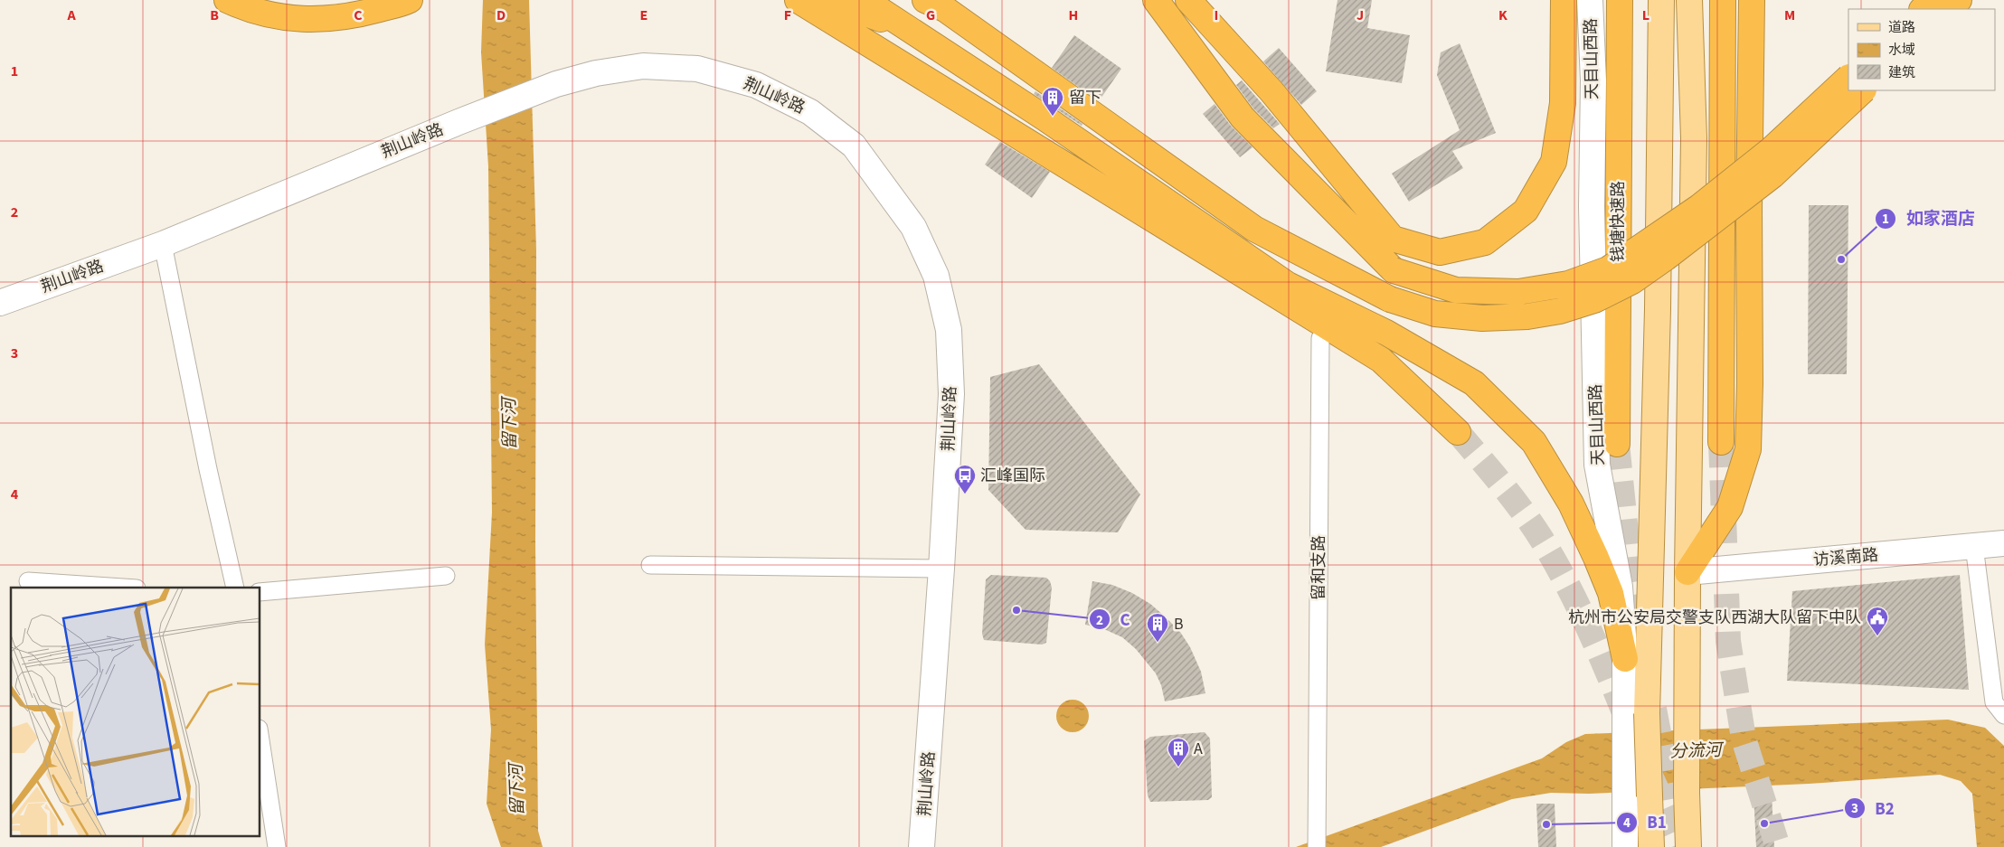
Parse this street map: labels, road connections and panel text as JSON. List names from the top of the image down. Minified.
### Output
{"streets":{"highway":["钱塘快速路"],"main road":["天目山西路"],"street":["荆山岭路","访溪南路","留和支路"]},"water":["留下河","分流河"],"places":{"building":["留下","B","A"],"other":["如家酒店","C","B2","B1"],"bus stop":["汇峰国际"],"public building":["杭州市公安局交警支队西湖大队留下中队"]},"legend":["道路","水域","建筑"],"grid":{"columns":["A","B","C","D","E","F","G","H","I","J","K","L","M"],"rows":["1","2","3","4"]}}
